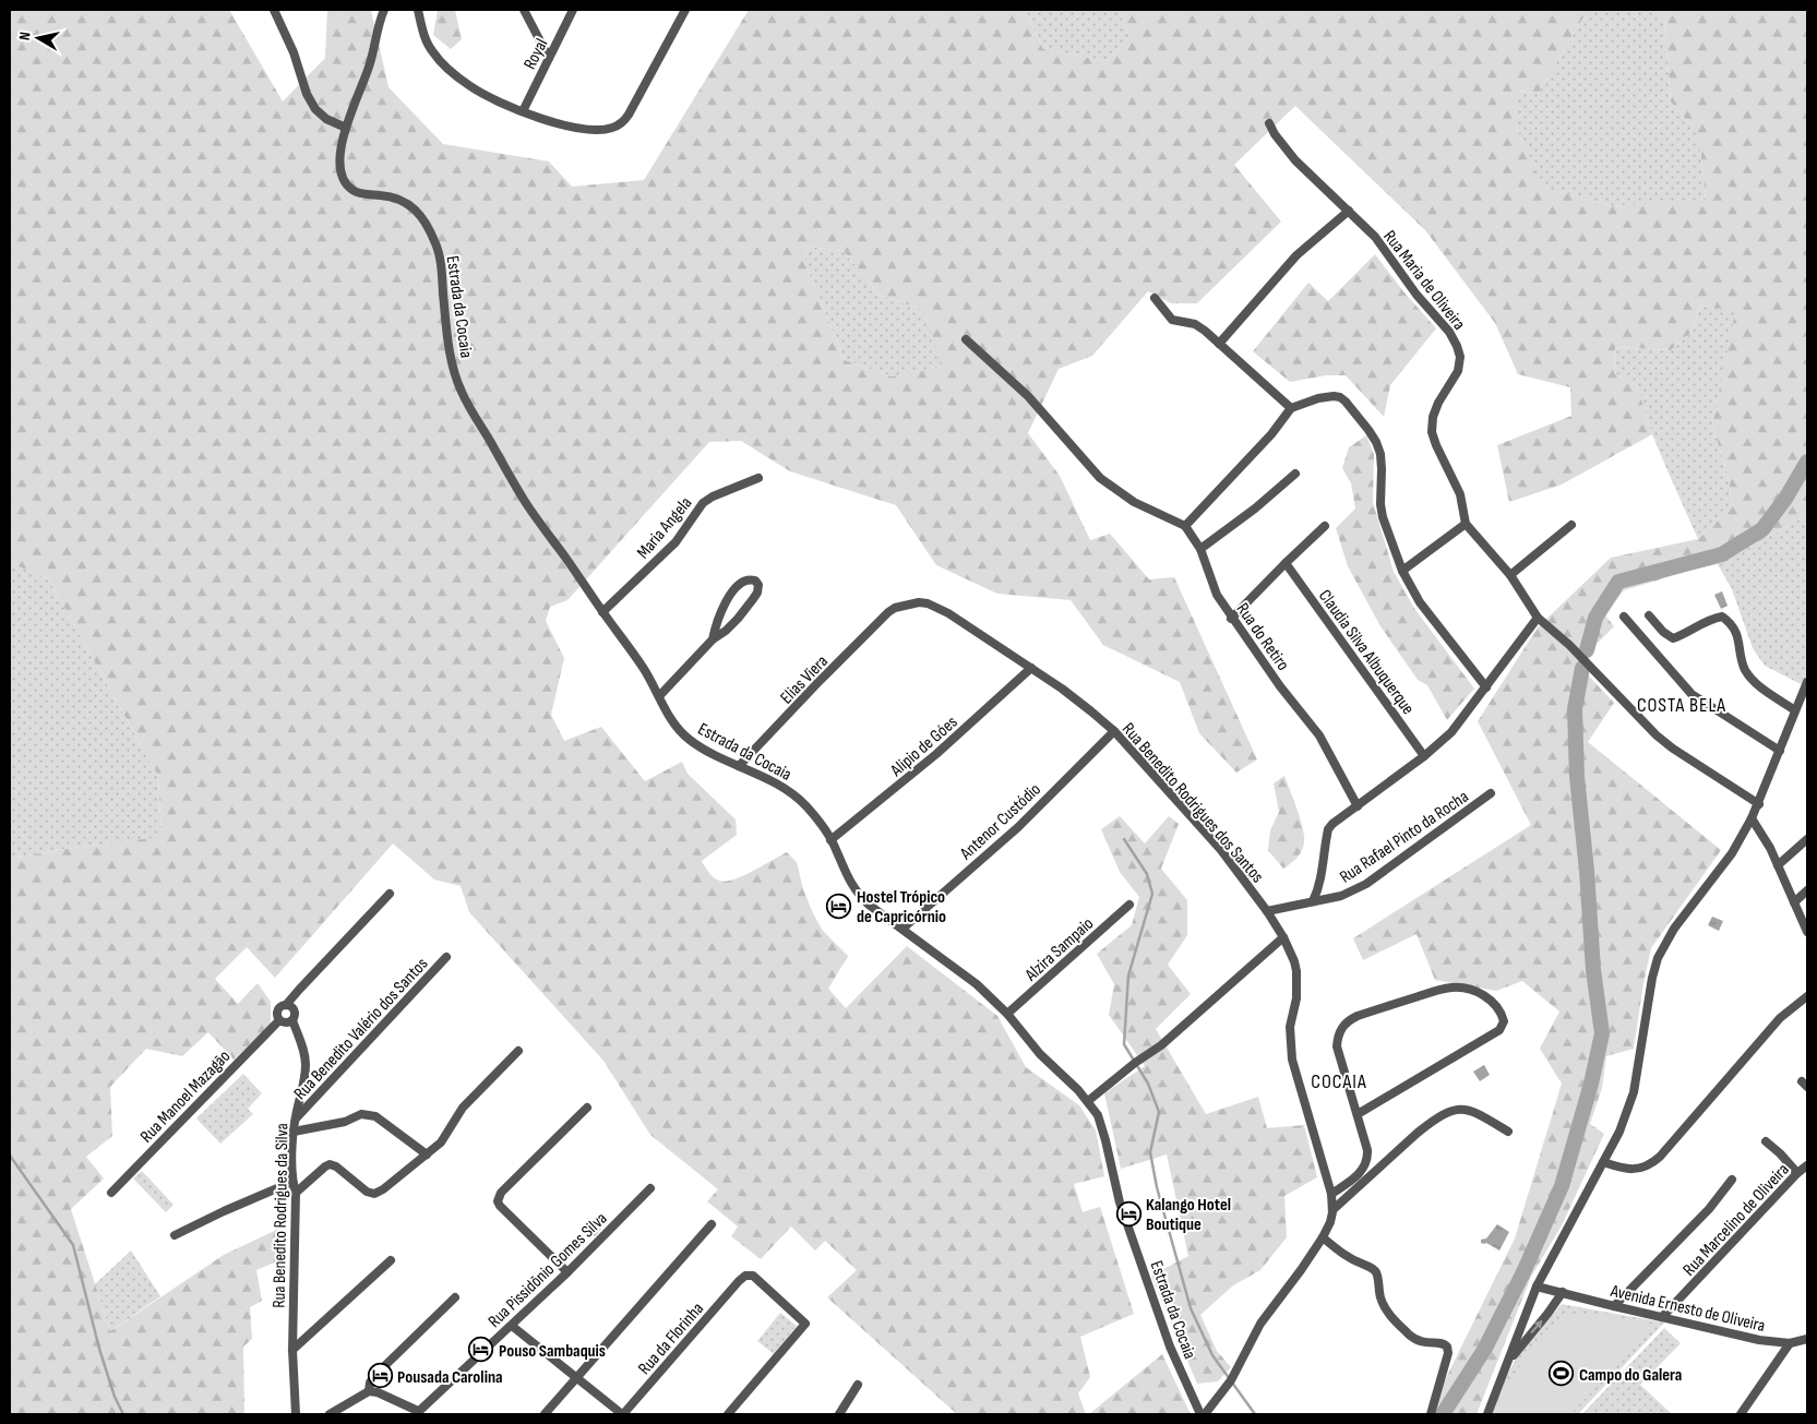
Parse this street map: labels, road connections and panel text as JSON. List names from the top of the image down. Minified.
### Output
{"streets":{"street":["Royal","Rua Maria de Oliveira","Estrada da Cocaia","Maria Angela","Rua do Retiro","Claudia Silva Albuquerque","Alipio de Góes","Rua Benedito Rodrigues dos Santos","Antenor Custódio","Rua Rafael Pinto da Rocha","Alzira Sampaio","Rua Benedito Valério dos Santos","Rua Manoel Mazagão","Rua Benedito Rodrigues da Silva","Rua Marcelino de Oliveira","Rua Pissidônio Gomes Silva","Avenida Ernesto de Oliveira","Rua da Florinha"]},"crossings":[["Estrada da Cocaia","Maria Angela"],["Estrada da Cocaia","Alipio de Góes"],["Estrada da Cocaia","Rua Benedito Rodrigues dos Santos"],["Estrada da Cocaia","Antenor Custódio"],["Estrada da Cocaia","Alzira Sampaio"],["Alipio de Góes","Rua Benedito Rodrigues dos Santos"],["Rua Benedito Rodrigues dos Santos","Antenor Custódio"],["Rua Benedito Rodrigues dos Santos","Rua Rafael Pinto da Rocha"],["Rua Benedito Valério dos Santos","Rua Benedito Rodrigues da Silva"],["Rua Manoel Mazagão","Rua Benedito Rodrigues da Silva"],["Rua Marcelino de Oliveira","Avenida Ernesto de Oliveira"]],"districts":["COSTA BELA","COCAIA"],"places":{"hotel":["Hostel Trópico de Capricórnio","Kalango Hotel Boutique","Pouso Sambaquis","Pousada Carolina"],"sports":["Campo do Galera"]},"north":"left"}
